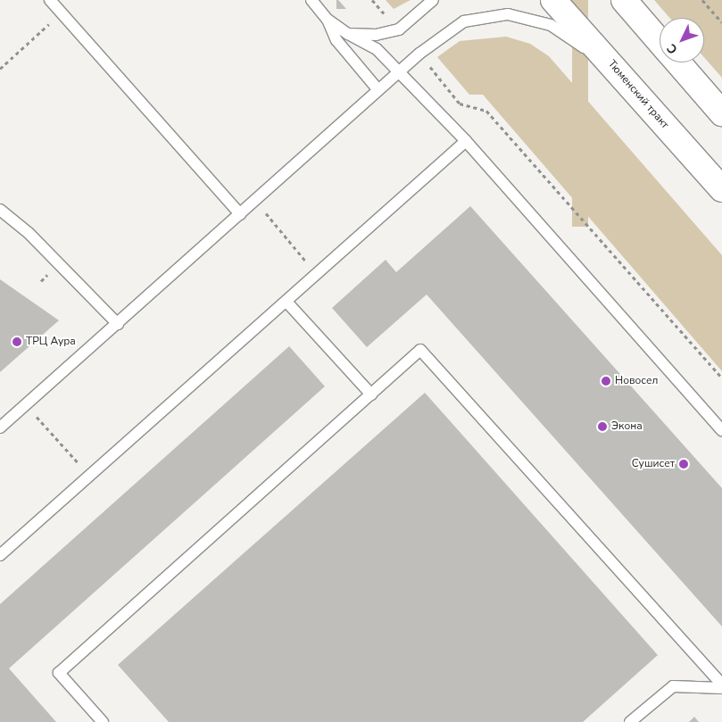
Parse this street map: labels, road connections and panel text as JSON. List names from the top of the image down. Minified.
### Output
{"streets":{"main road":["Тюменский тракт"]},"places":["ТРЦ Аура","Новосел","Экона","Сушисет"],"north":"bottom left"}
